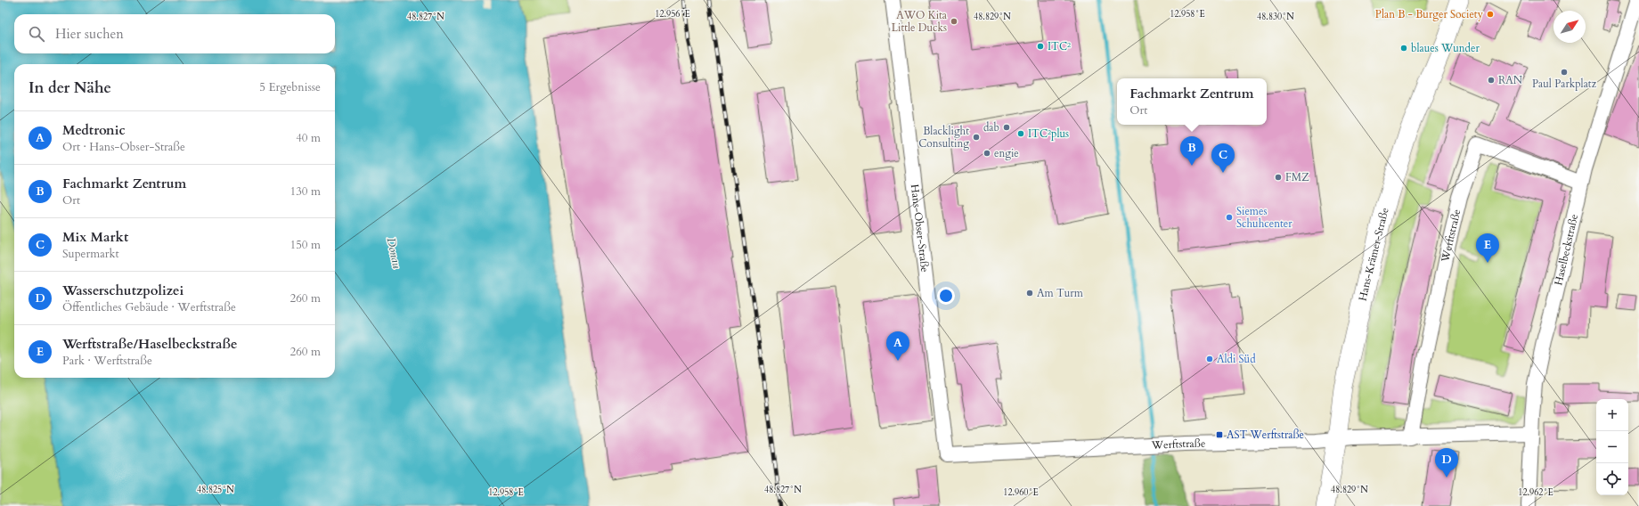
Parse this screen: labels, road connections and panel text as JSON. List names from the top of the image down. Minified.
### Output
{"streets":{"main road":["Hans-Krämer-Straße"],"street":["Hans-Obser-Straße","Werftstraße","Haselbeckstraße"]},"crossings":[["Hans-Obser-Straße","Werftstraße"],["Werftstraße","Haselbeckstraße"],["Werftstraße","Hans-Krämer-Straße"]],"water":["Donau"],"places":{"other":["Plan B - Burger Society","AWO Kita Little Ducks","ITC²","blaues Wunder","Paul Parkplatz","RAN","dab","ITC²plus","Blacklight Consulting","engie","FMZ","Siemes Schuhcenter","Am Turm","Aldi Süd"],"transit":["AST Werftstraße"]},"north":"top right","page":{"search":"Hier suchen","heading":["In der Nähe","5 Ergebnisse"],"popup":["Fachmarkt Zentrum","Ort"],"list":[{"mark":"A","name":"Medtronic","note":"Ort · Hans-Obser-Straße","value":"40 m"},{"mark":"B","name":"Fachmarkt Zentrum","note":"Ort","value":"130 m"},{"mark":"C","name":"Mix Markt","note":"Supermarkt","value":"150 m"},{"mark":"D","name":"Wasserschutzpolizei","note":"Öffentliches Gebäude · Werftstraße","value":"260 m"},{"mark":"E","name":"Werftstraße/Haselbeckstraße","note":"Park · Werftstraße","value":"260 m"}],"pins":["B","C","E","A","D"],"map_buttons":["+","−"]},"coordinates":["12.958°E","12.956°E","48.827°N","48.829°N","48.830°N","48.825°N","12.960°E","12.962°E"]}
